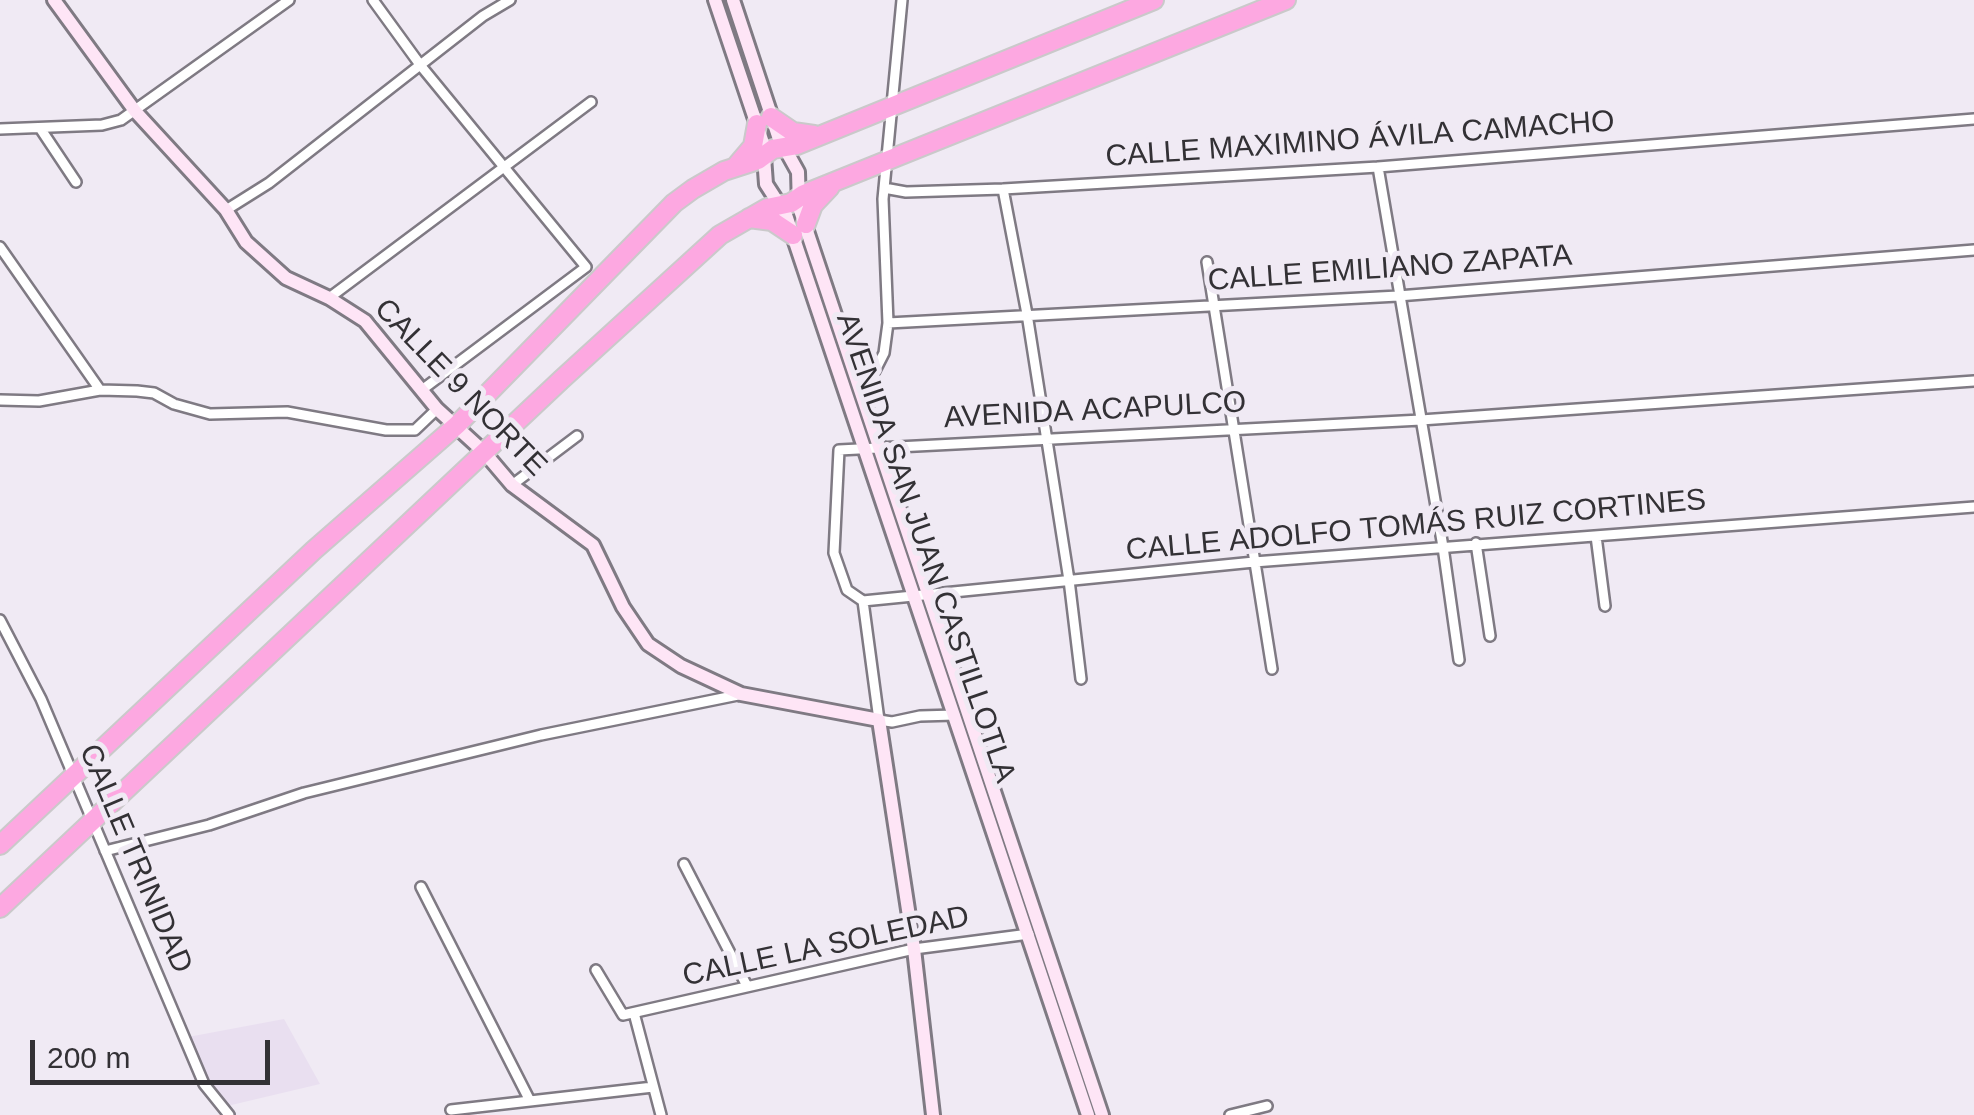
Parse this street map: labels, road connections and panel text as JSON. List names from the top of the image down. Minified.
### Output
{"streets":{"main road":["CALLE 9 NORTE","AVENIDA SAN JUAN CASTILLOTLA"],"street":["CALLE MAXIMINO ÁVILA CAMACHO","CALLE EMILIANO ZAPATA","AVENIDA ACAPULCO","CALLE ADOLFO TOMÁS RUIZ CORTINES","CALLE TRINIDAD","CALLE LA SOLEDAD"]},"crossings":[["AVENIDA ACAPULCO","AVENIDA SAN JUAN CASTILLOTLA"],["CALLE ADOLFO TOMÁS RUIZ CORTINES","AVENIDA SAN JUAN CASTILLOTLA"],["AVENIDA SAN JUAN CASTILLOTLA","CALLE LA SOLEDAD"]],"scale_bar":"200 m"}
